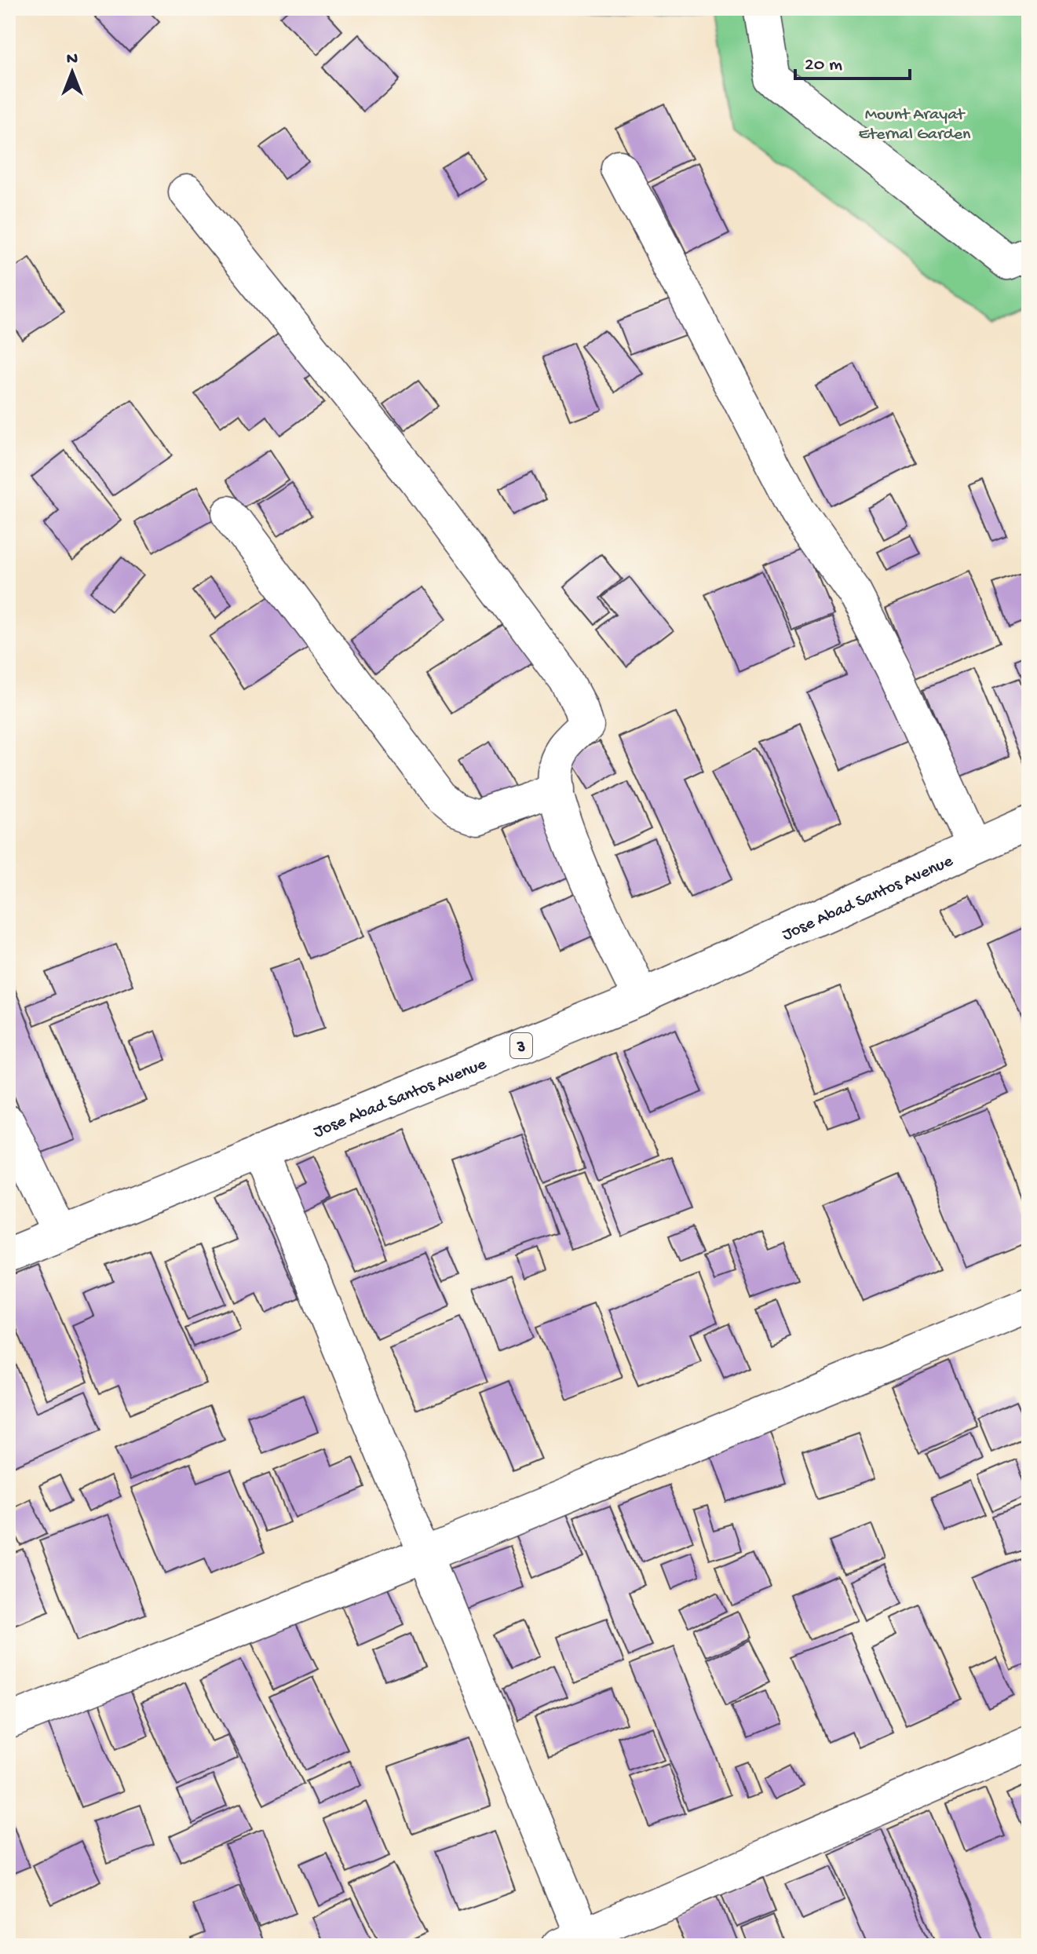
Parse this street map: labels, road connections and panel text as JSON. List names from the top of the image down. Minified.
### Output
{"streets":{"main road":["Jose Abad Santos Avenue","3"]},"parks":["Mount Arayat Eternal Garden"],"scale_bar":"20 m","north":"top"}
